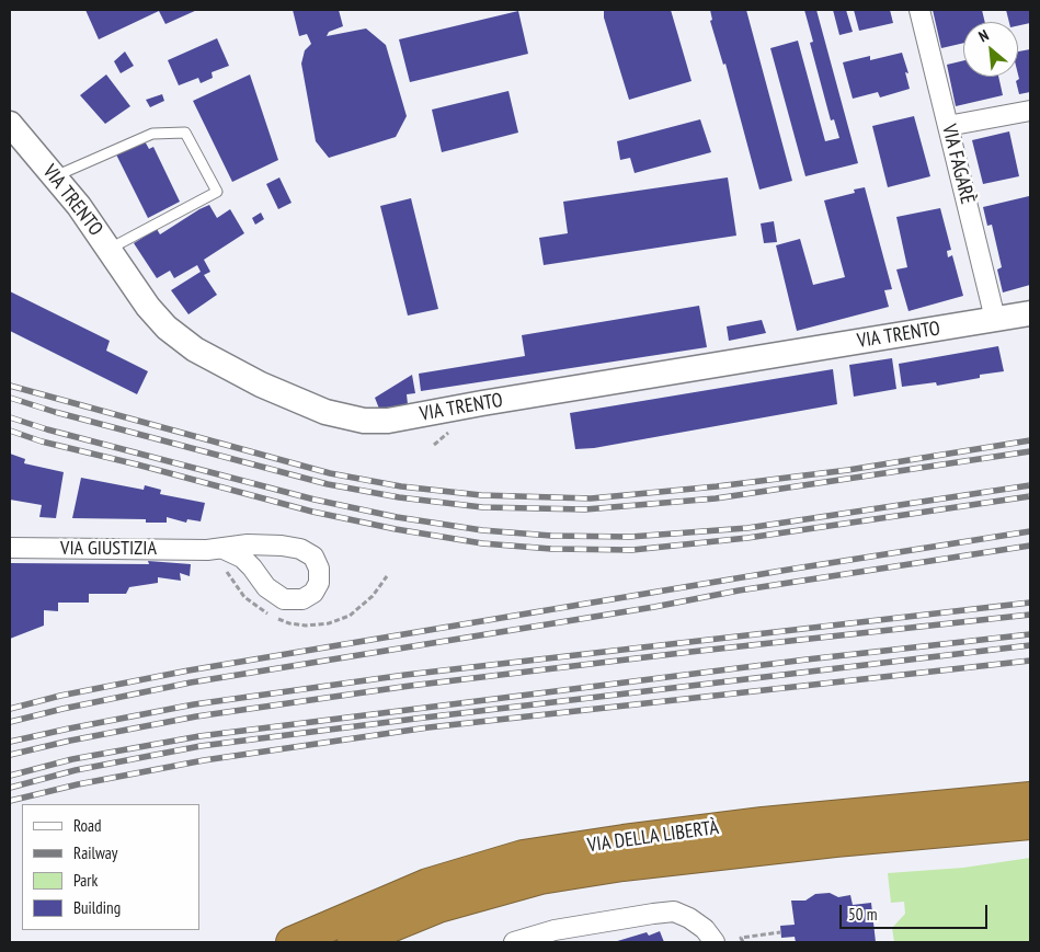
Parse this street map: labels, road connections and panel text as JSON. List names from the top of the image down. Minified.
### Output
{"streets":{"highway":["VIA DELLA LIBERTÀ"],"street":["VIA FAGARÈ","VIA TRENTO","VIA GIUSTIZIA"]},"crossings":[["VIA FAGARÈ","VIA TRENTO"]],"legend":["Road","Railway","Park","Building"],"scale_bar":"50 m","north":"top left"}
